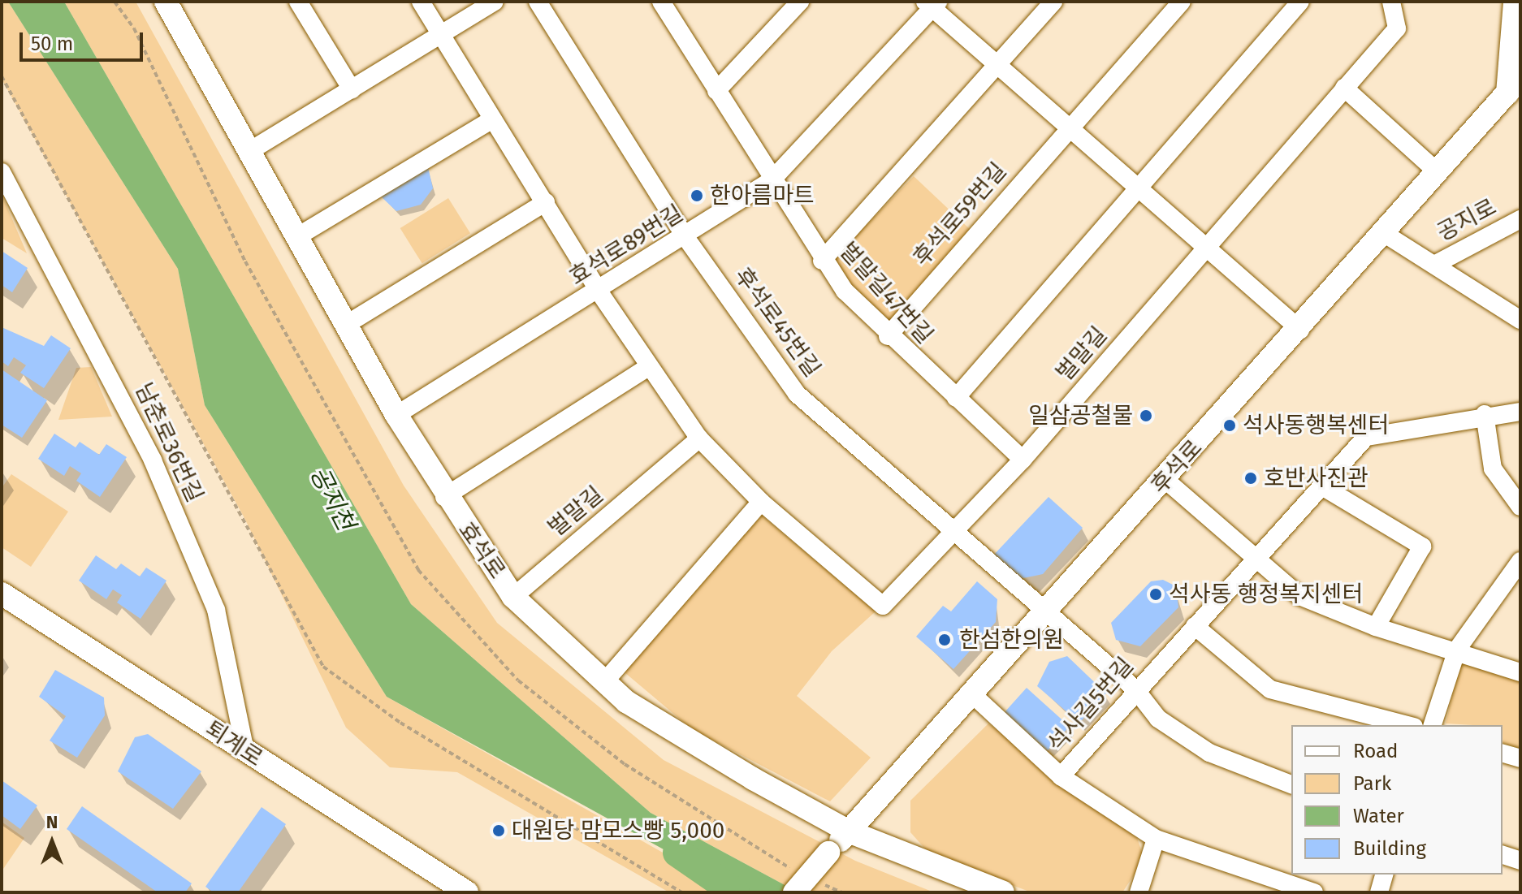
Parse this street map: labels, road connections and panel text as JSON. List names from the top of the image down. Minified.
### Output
{"streets":{"street":["후석로59번길","공지로","효석로89번길","벌말길47번길","후석로45번길","벌말길","남춘로36번길","후석로","효석로","석사길5번길","퇴계로"]},"crossings":[["후석로59번길","벌말길47번길"],["효석로89번길","벌말길47번길"],["효석로89번길","후석로45번길"],["효석로89번길","벌말길"],["효석로89번길","효석로"],["벌말길47번길","벌말길"],["후석로45번길","벌말길"],["후석로45번길","후석로"],["후석로45번길","석사길5번길"],["벌말길","효석로"],["남춘로36번길","퇴계로"],["후석로","효석로"]],"water":["공지천"],"places":["한아름마트","일삼공철물","석사동행복센터","호반사진관","석사동 행정복지센터","한섬한의원","대원당 맘모스빵 5,000"],"legend":["Road","Park","Water","Building"],"scale_bar":"50 m","north":"top"}
